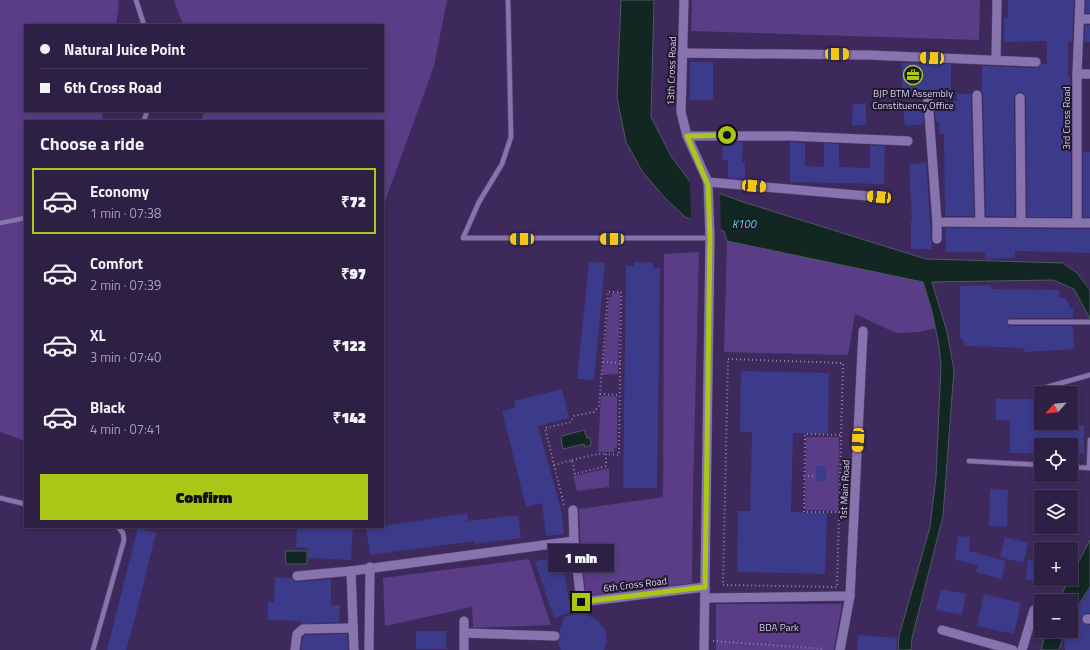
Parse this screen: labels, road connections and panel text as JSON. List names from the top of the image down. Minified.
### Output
{"streets":{"street":["13th Cross Road","3rd Cross Road","1st Main Road","6th Cross Road"]},"water":["K100"],"parks":["BDA Park"],"places":{"office":["BJP BTM Assembly Constituency Office"]},"north":"bottom left","page":{"banner":["Natural Juice Point","6th Cross Road"],"heading":"Choose a ride","list":[{"name":"Economy","note":"1 min · 07:38","value":"₹72"},{"name":"Comfort","note":"2 min · 07:39","value":"₹97"},{"name":"XL","note":"3 min · 07:40","value":"₹122"},{"name":"Black","note":"4 min · 07:41","value":"₹142"}],"map_buttons":["+","−"],"buttons":"Confirm","bubble":"1 min"}}
